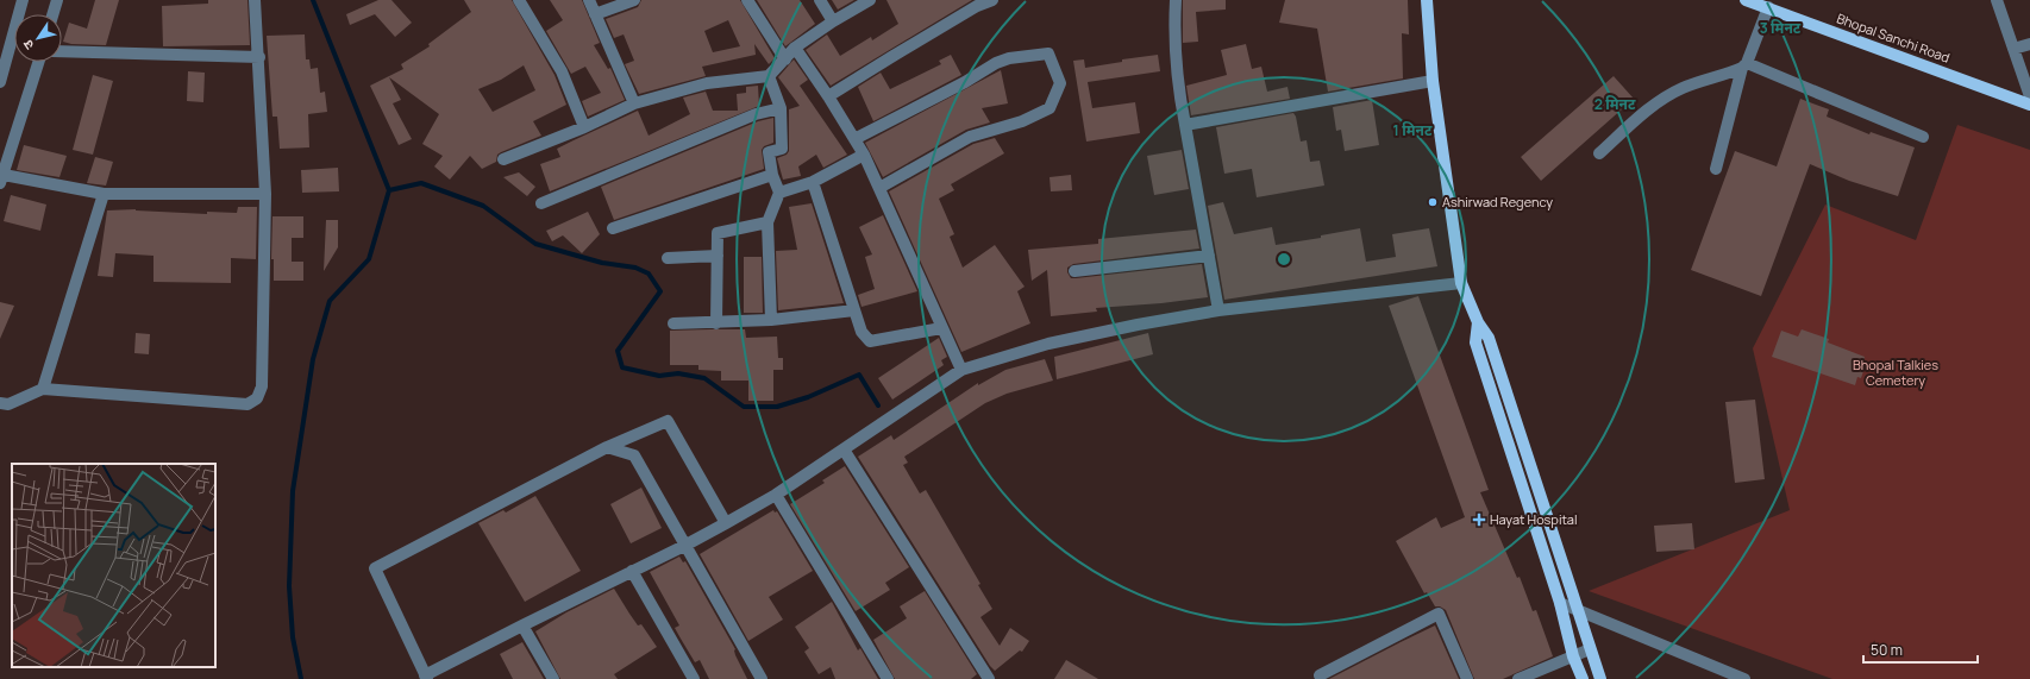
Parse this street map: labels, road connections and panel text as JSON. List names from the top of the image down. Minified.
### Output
{"streets":{"main road":["Bhopal Sanchi Road"]},"parks":["Bhopal Talkies Cemetery"],"places":{"other":["Ashirwad Regency"],"health":["Hayat Hospital"]},"scale_bar":"50 m","north":"bottom left","rings":["3 मिनट","2 मिनट","1 मिनट"]}
